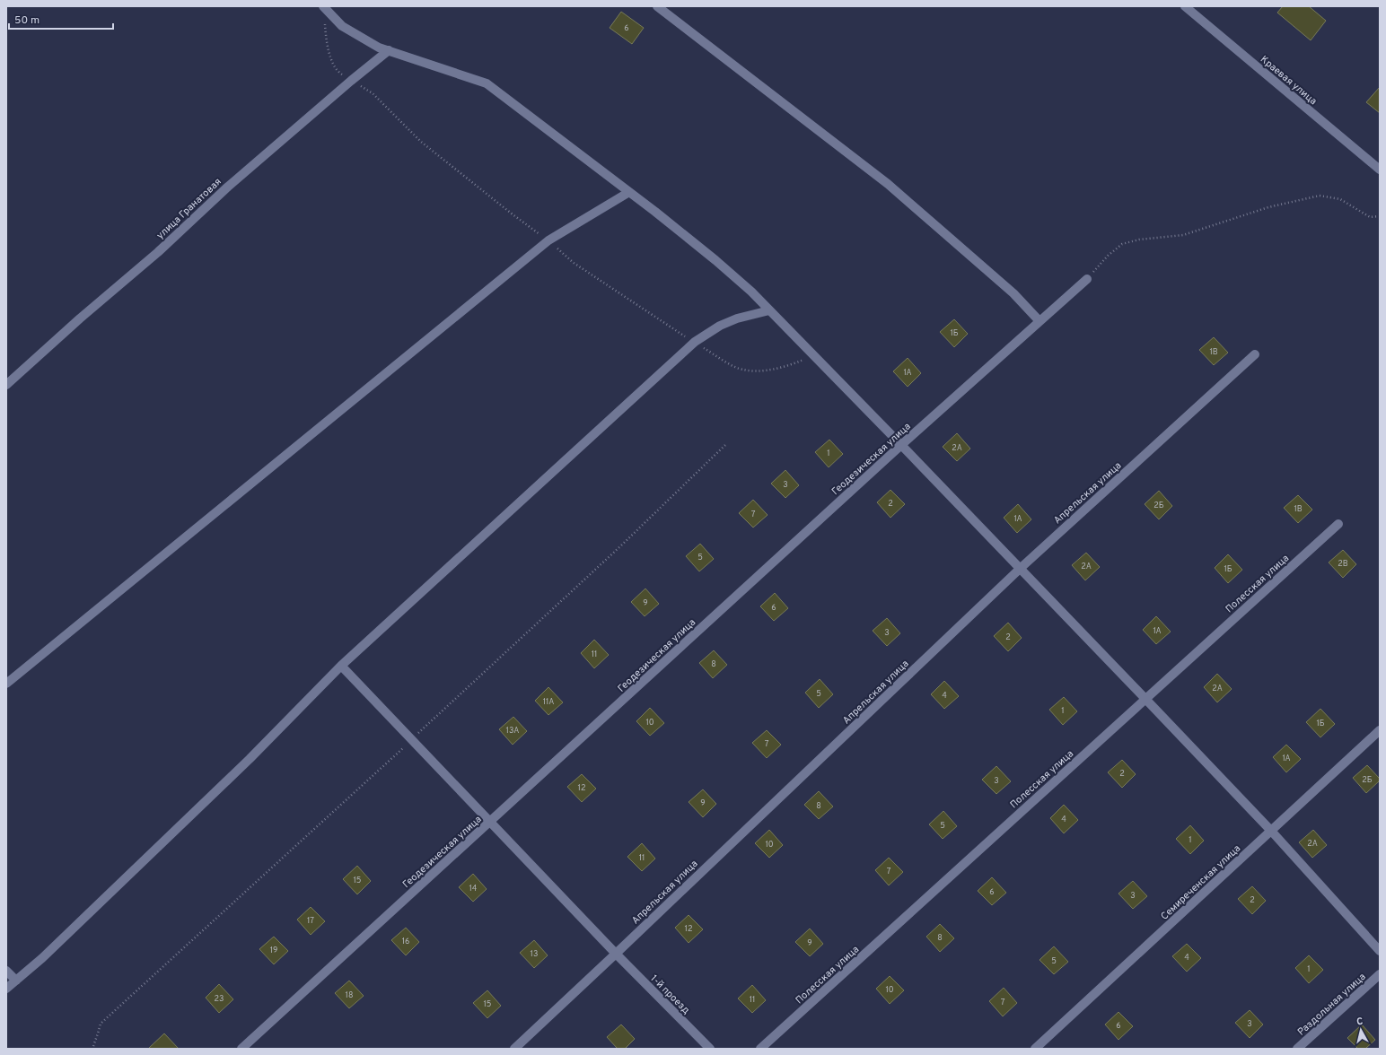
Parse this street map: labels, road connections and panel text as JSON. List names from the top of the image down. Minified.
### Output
{"streets":{"street":["Краевая улица","улица Гранатовая","Геодезическая улица","Апрельская улица","Полесская улица","Семиреченская улица","1-й проезд","Раздольная улица"]},"crossings":[["Геодезическая улица","1-й проезд"],["Апрельская улица","1-й проезд"]],"house_numbers":["6","1Б","1В","1А","2А","1","3","2","2Б","1В","7","1А","5","2В","2А","1Б","9","6","1А","3","2","11","8","2А","5","4","11А","1","10","1Б","13А","7","1А","2","2Б","3","12","9","8","4","5","1","2А","10","11","7","15","14","6","3","2","17","12","8","16","9","19","13","4","5","1","10","18","23","11","7","15","3","6"],"scale_bar":"50 m","north":"top"}
